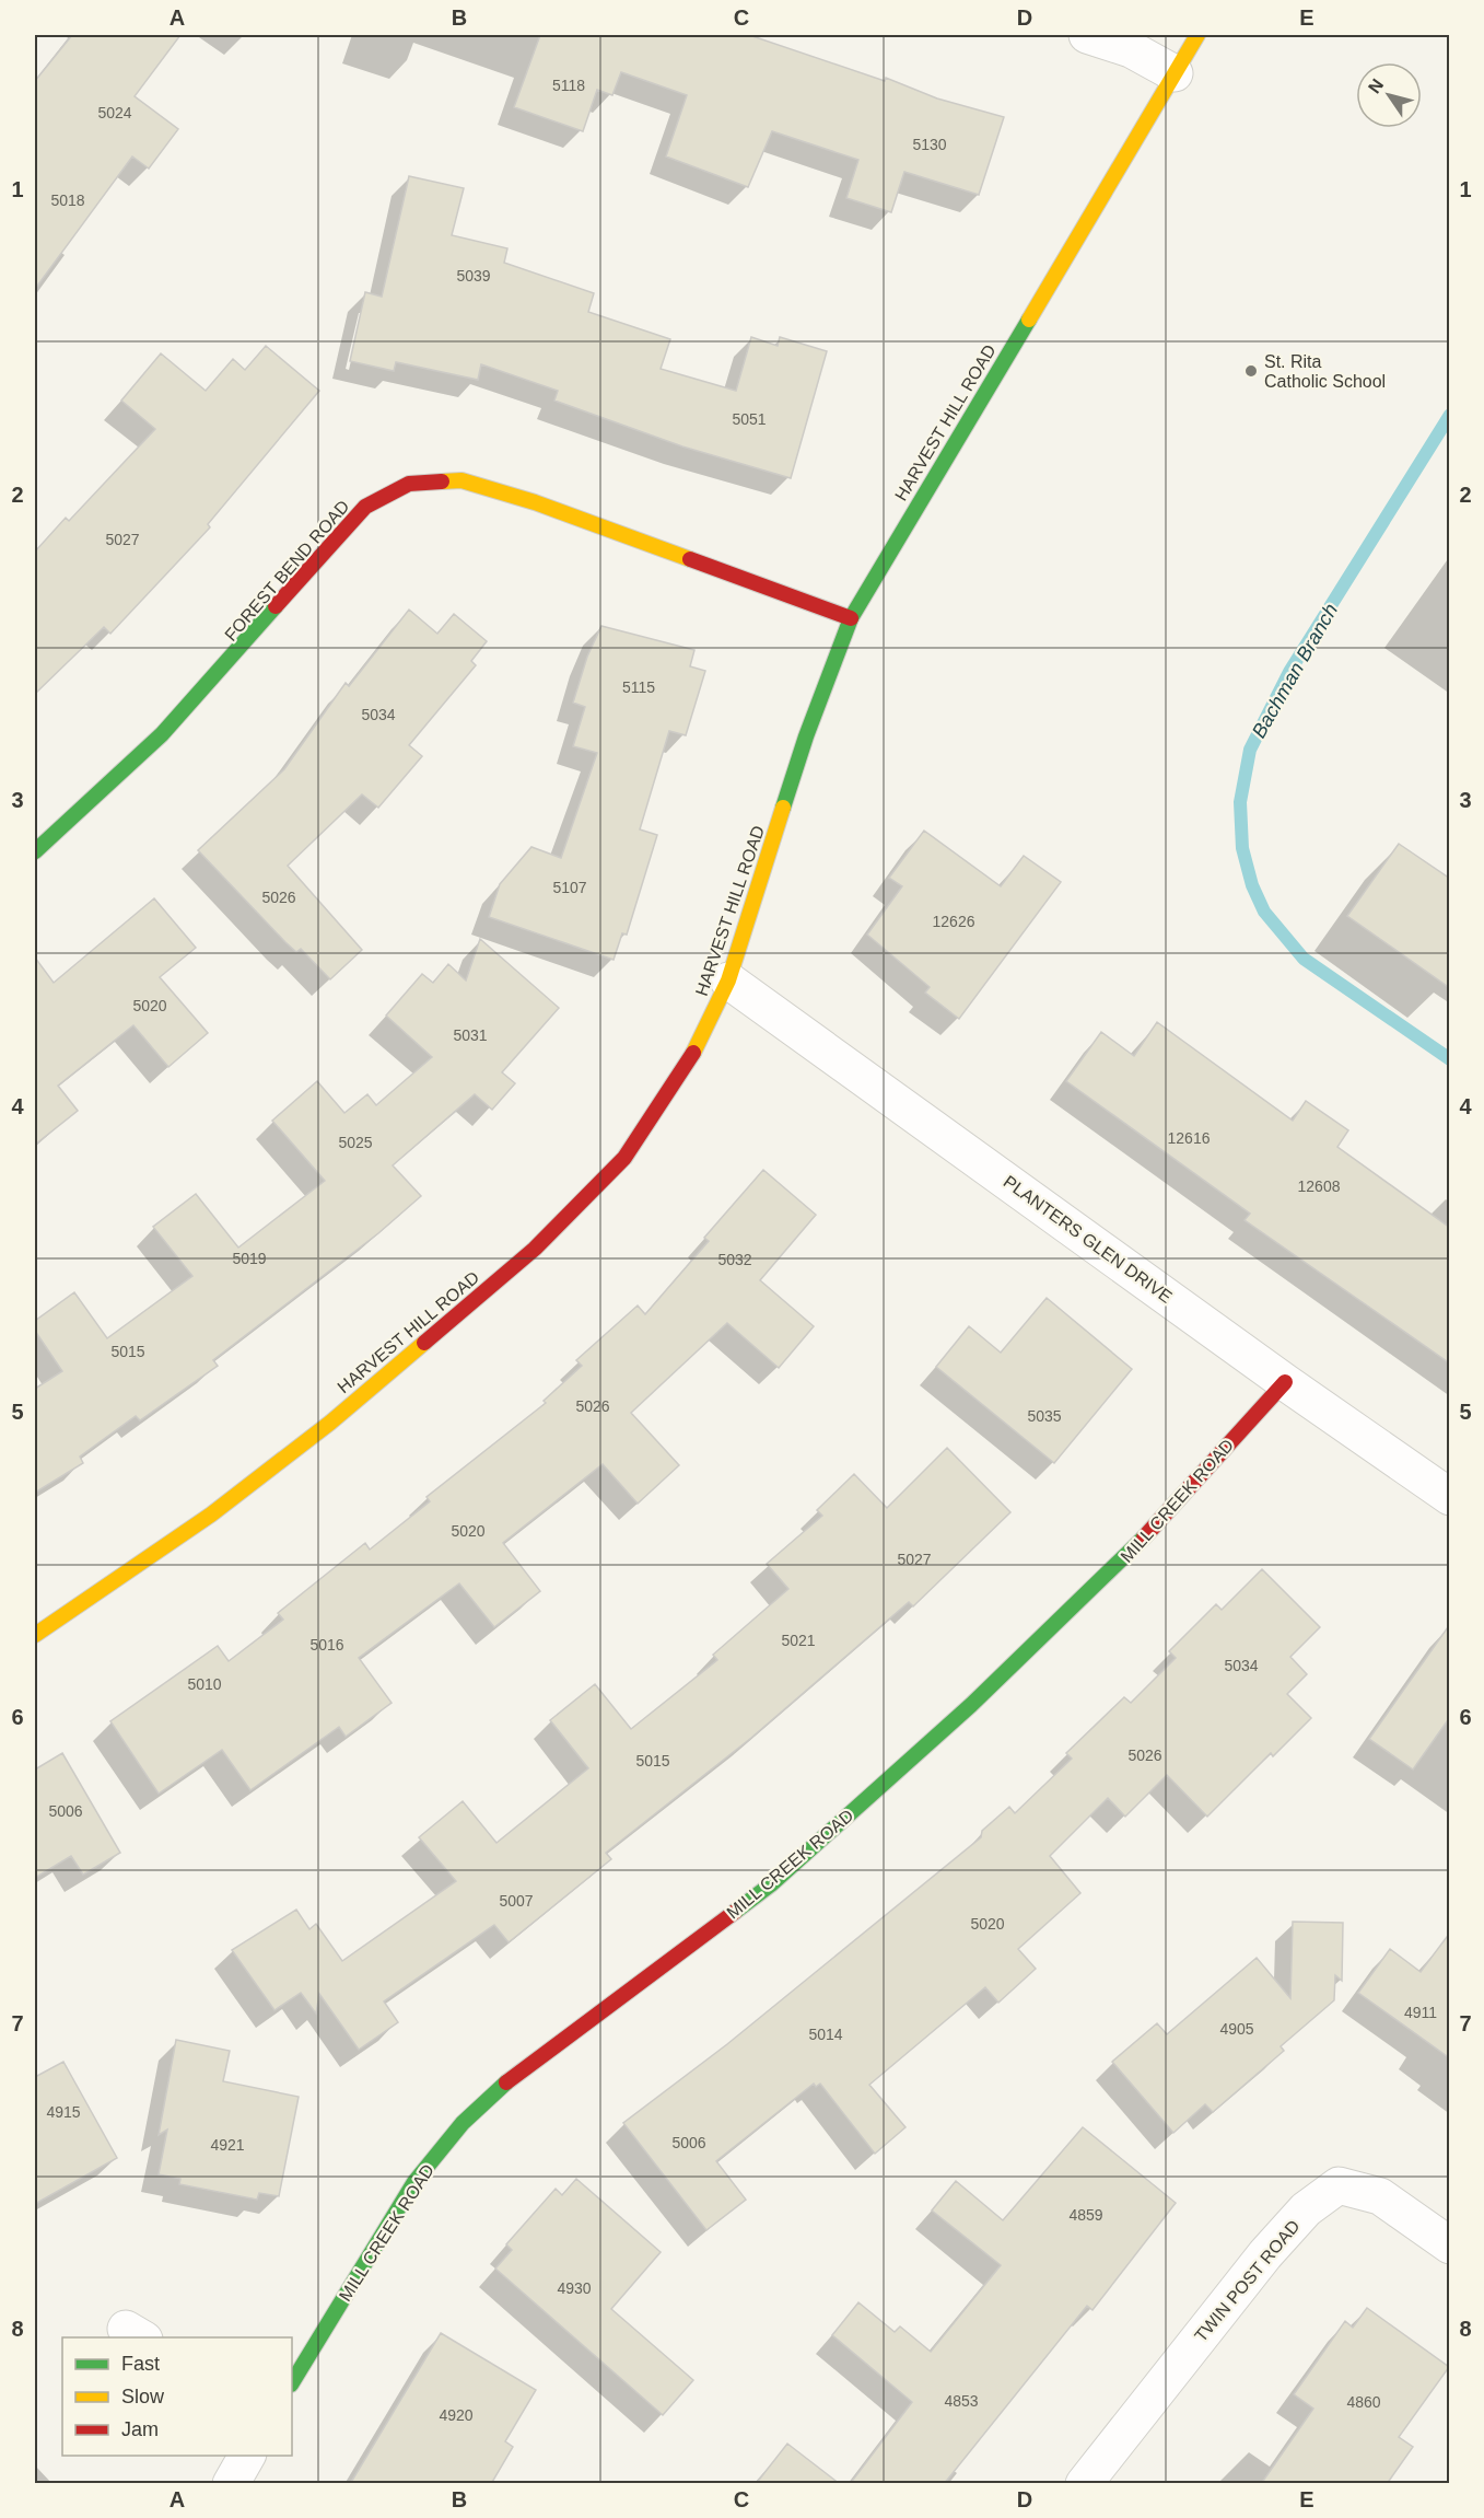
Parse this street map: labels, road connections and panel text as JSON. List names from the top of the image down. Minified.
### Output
{"streets":{"street":["HARVEST HILL ROAD","FOREST BEND ROAD","PLANTERS GLEN DRIVE","MILL CREEK ROAD","TWIN POST ROAD"]},"crossings":[["HARVEST HILL ROAD","FOREST BEND ROAD"],["HARVEST HILL ROAD","PLANTERS GLEN DRIVE"],["PLANTERS GLEN DRIVE","MILL CREEK ROAD"]],"water":["Bachman Branch"],"places":["St. Rita Catholic School"],"house_numbers":["5118","5024","5130","5018","5039","5051","5027","5115","5034","5107","5026","12626","5020","5031","12616","5025","12608","5019","5032","5015","5026","5035","5020","5027","5021","5016","5034","5010","5026","5015","5006","5007","5020","4911","4905","5014","4915","5006","4921","4859","4930","4853","4860","4920"],"legend":["Fast","Slow","Jam"],"north":"top left","grid":{"columns":["A","B","C","D","E"],"rows":["1","2","3","4","5","6","7","8"]}}
